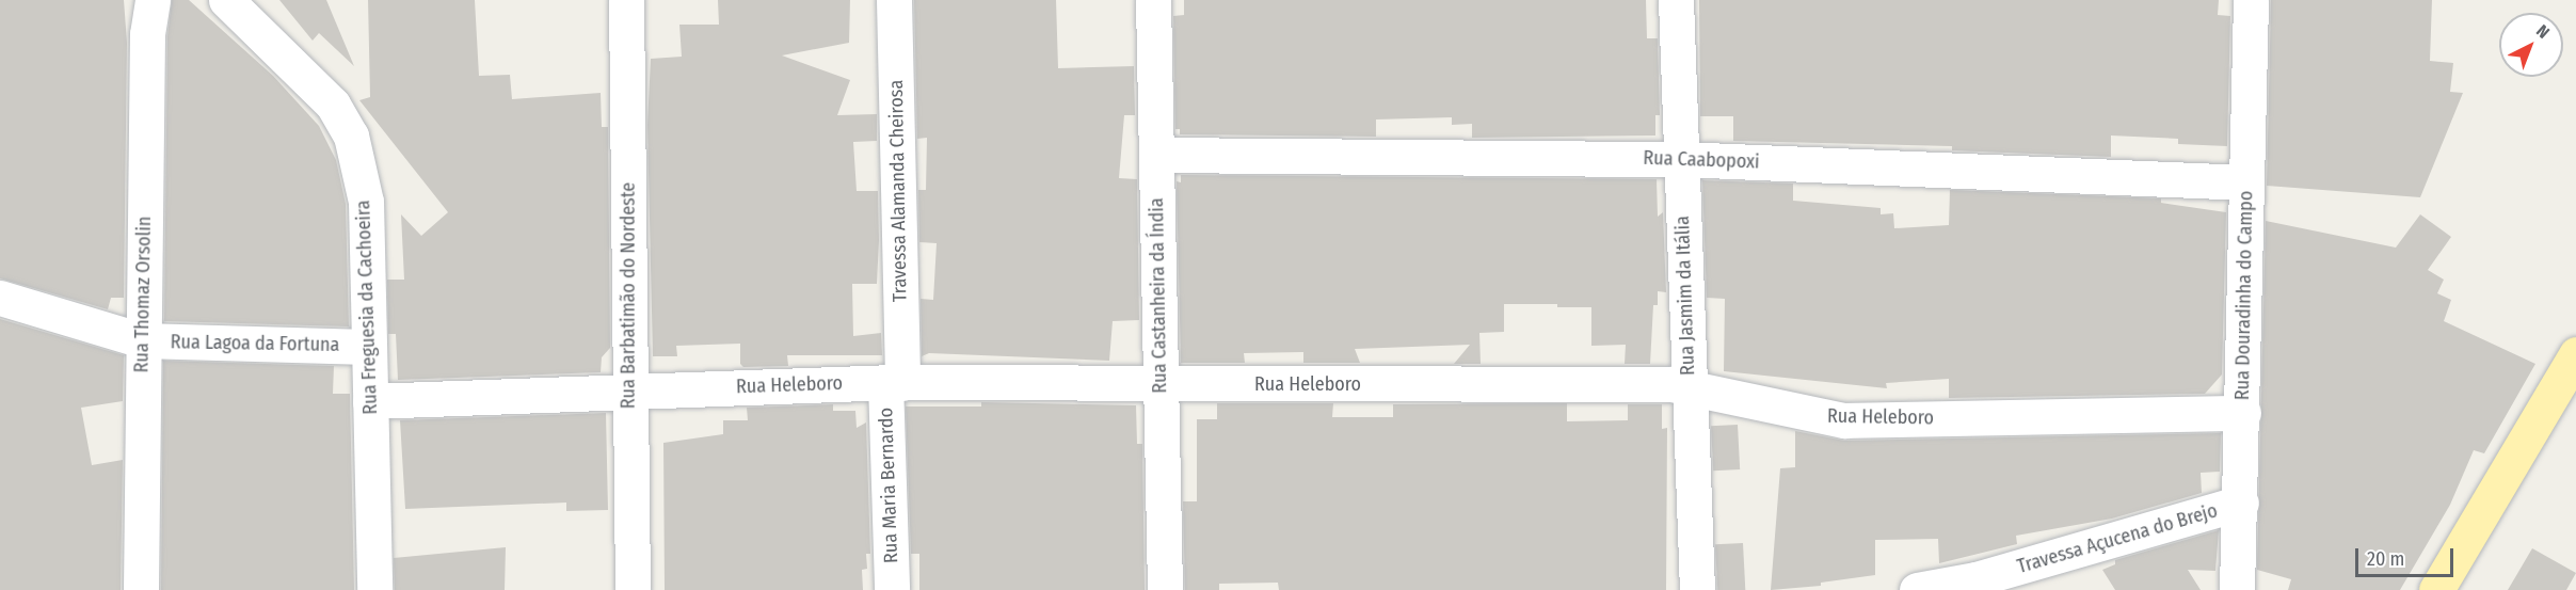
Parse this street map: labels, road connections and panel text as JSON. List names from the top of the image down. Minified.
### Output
{"streets":{"street":["Rua Caabopoxi","Travessa Alamanda Cheirosa","Rua Thomaz Orsolin","Rua Barbatimão do Nordeste","Rua Castanheira da Índia","Rua Jasmim da Itália","Rua Douradinha do Campo","Rua Freguesia da Cachoeira","Rua Lagoa da Fortuna","Rua Heleboro","Rua Maria Bernardo","Travessa Açucena do Brejo"]},"crossings":[["Rua Caabopoxi","Rua Castanheira da Índia"],["Rua Caabopoxi","Rua Jasmim da Itália"],["Rua Caabopoxi","Rua Douradinha do Campo"],["Travessa Alamanda Cheirosa","Rua Heleboro"],["Travessa Alamanda Cheirosa","Rua Maria Bernardo"],["Rua Thomaz Orsolin","Rua Lagoa da Fortuna"],["Rua Barbatimão do Nordeste","Rua Heleboro"],["Rua Castanheira da Índia","Rua Heleboro"],["Rua Jasmim da Itália","Rua Heleboro"],["Rua Douradinha do Campo","Rua Heleboro"],["Rua Douradinha do Campo","Travessa Açucena do Brejo"],["Rua Freguesia da Cachoeira","Rua Lagoa da Fortuna"],["Rua Freguesia da Cachoeira","Rua Heleboro"],["Rua Heleboro","Rua Maria Bernardo"]],"scale_bar":"20 m","north":"top right"}
